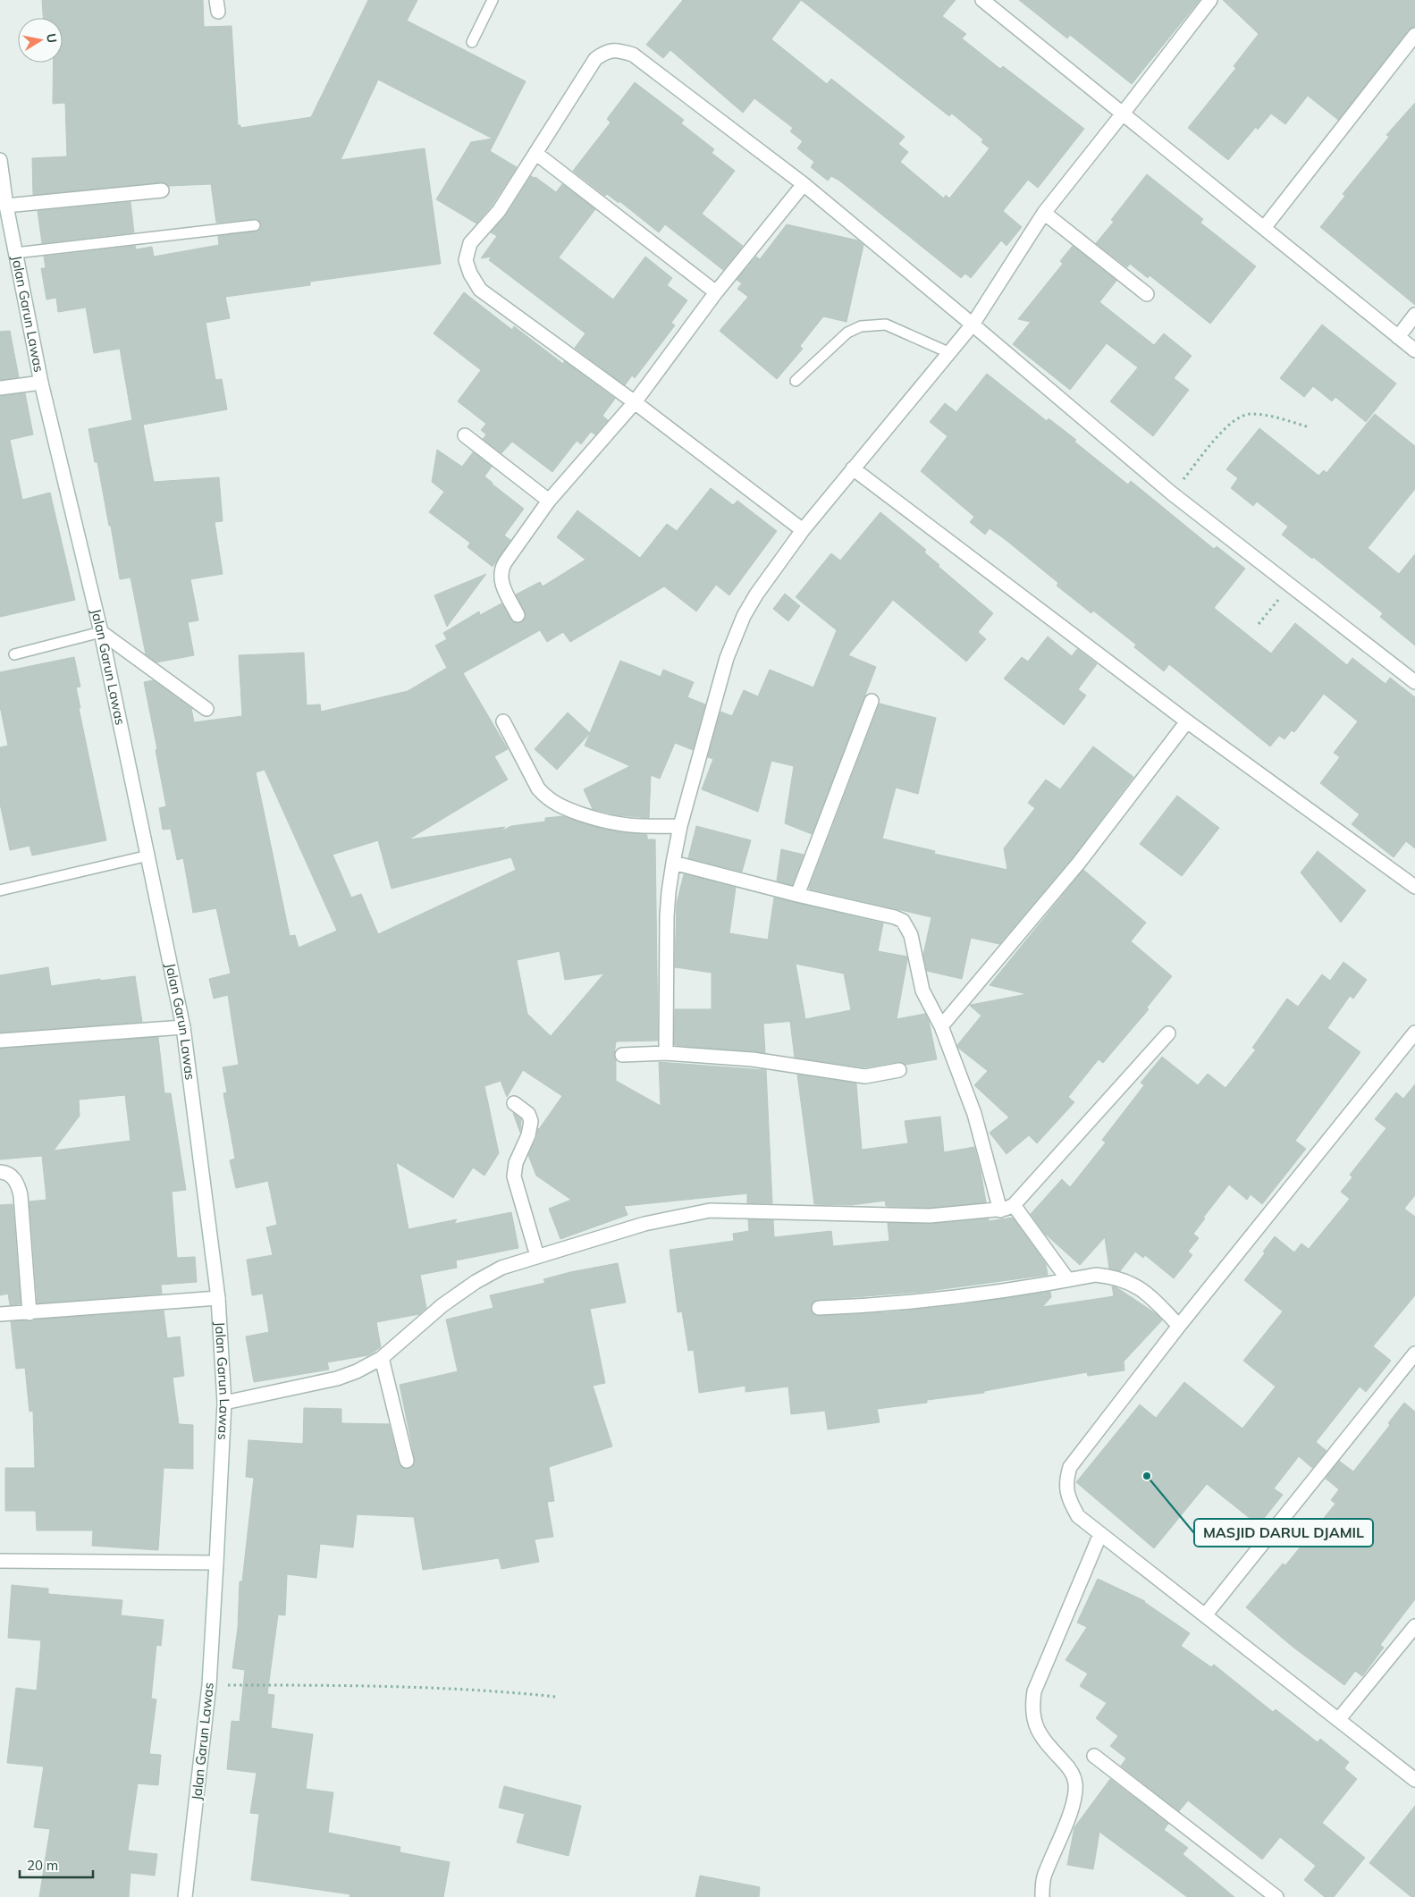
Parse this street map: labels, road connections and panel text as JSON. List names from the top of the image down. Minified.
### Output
{"streets":{"street":["Jalan Garun Lawas"]},"places":["MASJID DARUL DJAMIL"],"scale_bar":"20 m","north":"right"}
